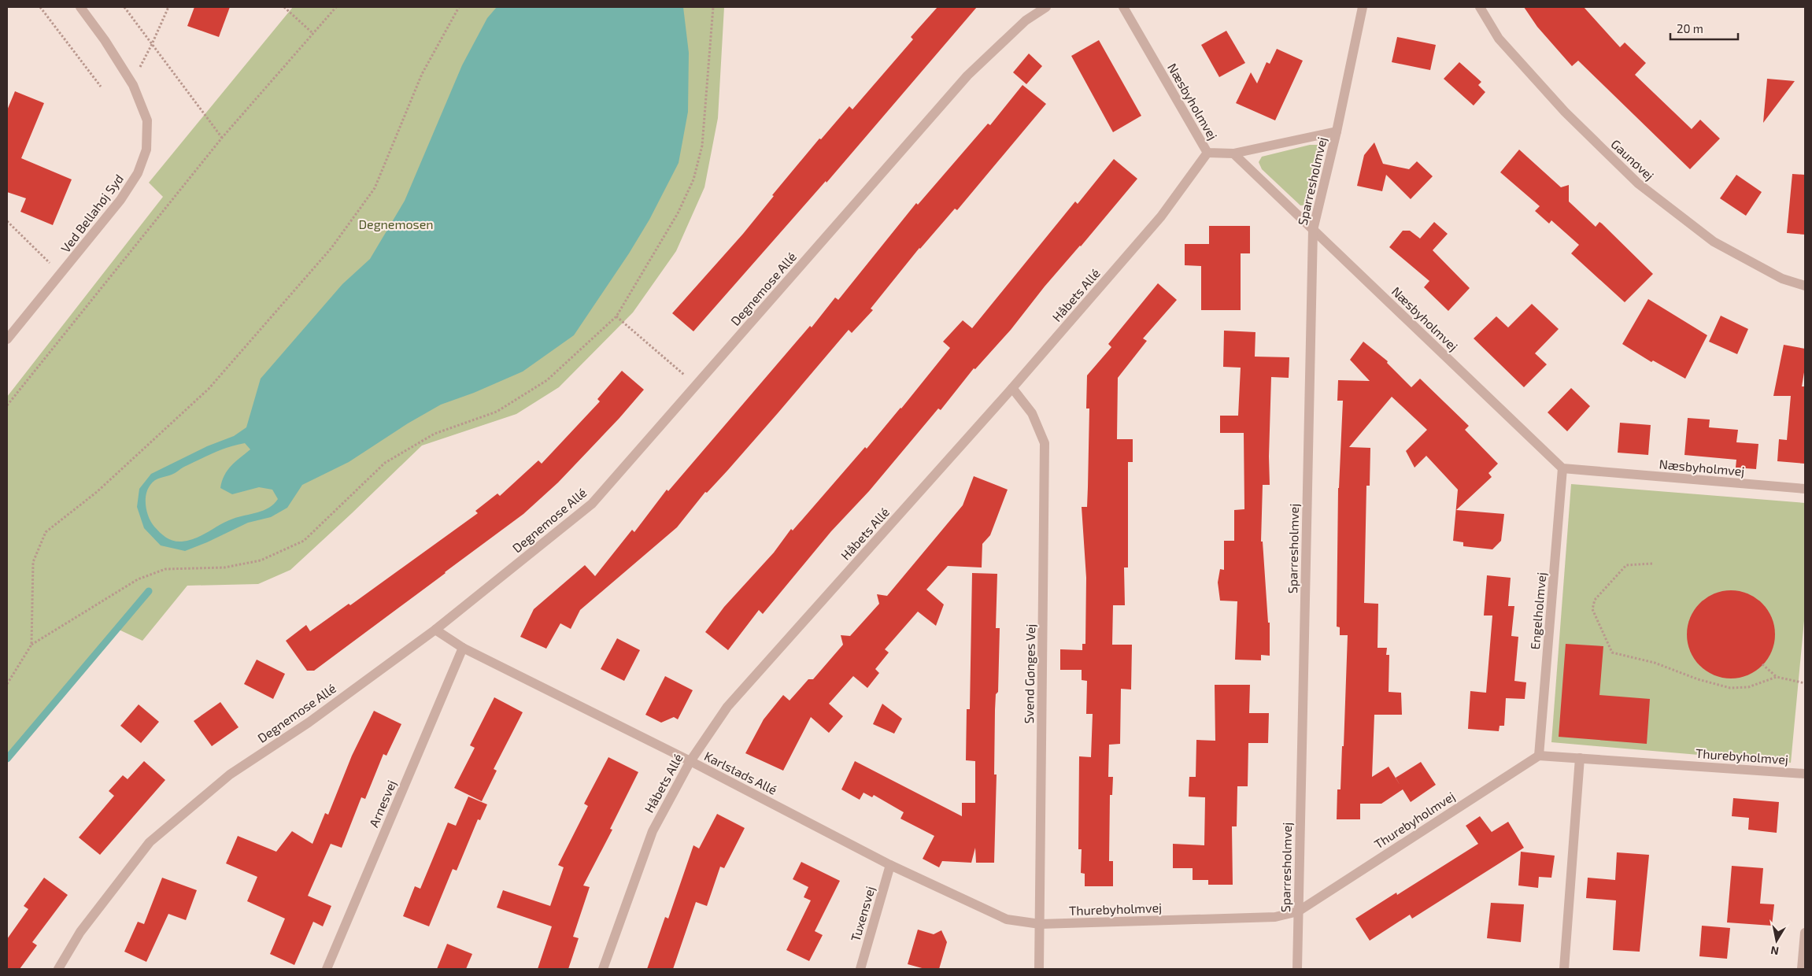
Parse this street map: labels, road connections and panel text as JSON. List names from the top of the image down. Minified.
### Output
{"streets":{"street":["Næsbyholmvej","Gaunøvej","Sparresholmvej","Ved Bellahøj Syd","Degnemose Allé","Håbets Allé","Engelholmvej","Svend Gønges Vej","Thurebyholmvej","Karlstads Allé","Arnesvej","Tuxensvej"]},"crossings":[["Næsbyholmvej","Sparresholmvej"],["Næsbyholmvej","Håbets Allé"],["Næsbyholmvej","Engelholmvej"],["Sparresholmvej","Thurebyholmvej"],["Degnemose Allé","Karlstads Allé"],["Håbets Allé","Svend Gønges Vej"],["Håbets Allé","Karlstads Allé"],["Engelholmvej","Thurebyholmvej"],["Svend Gønges Vej","Thurebyholmvej"],["Svend Gønges Vej","Karlstads Allé"],["Thurebyholmvej","Karlstads Allé"],["Karlstads Allé","Arnesvej"],["Karlstads Allé","Tuxensvej"]],"parks":["Degnemosen"],"scale_bar":"20 m","north":"bottom"}
